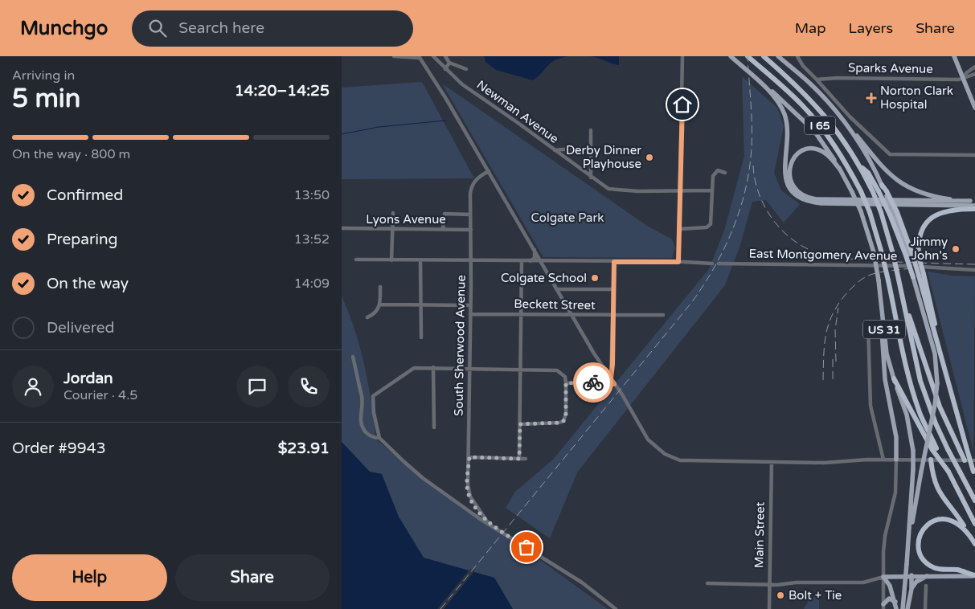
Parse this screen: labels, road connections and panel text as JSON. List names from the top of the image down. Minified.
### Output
{"streets":{"highway":["I 65"],"main road":["US 31"],"street":["Sparks Avenue","Newman Avenue","Lyons Avenue","East Montgomery Avenue","Beckett Street","South Sherwood Avenue","Main Street"]},"crossings":[["Lyons Avenue","South Sherwood Avenue"],["Beckett Street","South Sherwood Avenue"]],"parks":["Colgate Park"],"places":{"health":["Norton Clark Hospital"],"other":["Derby Dinner Playhouse","Jimmy John's","Colgate School","Bolt + Tie"]},"page":{"header":"Munchgo","search":"Search here","nav":["Map","Layers","Share"],"heading":["5 min","Arriving in","14:20–14:25"],"panel":["Jordan","Courier · 4.5","Order #9943","$23.91"],"bar":"On the way · 800 m","list":[["Confirmed","13:50"],["Preparing","13:52"],["On the way","14:09"],"Delivered"],"buttons":["Help","Share"]}}
